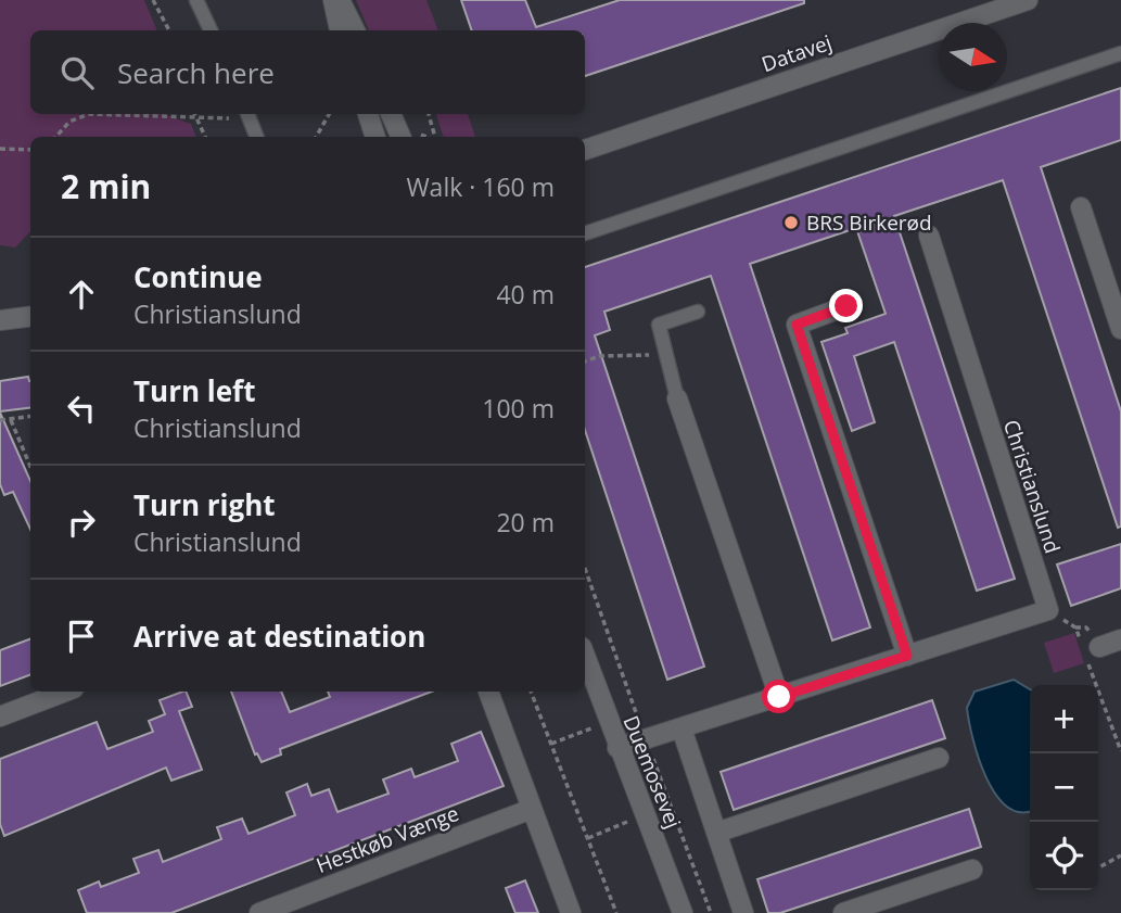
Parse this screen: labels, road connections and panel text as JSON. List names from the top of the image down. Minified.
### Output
{"streets":{"street":["Datavej","Christianslund","Duemosevej","Hestkøb Vænge"]},"places":["BRS Birkerød"],"north":"right","page":{"search":"Search here","heading":["2 min","Walk · 160 m"],"list":[["Continue","Christianslund","40 m"],["Turn left","Christianslund","100 m"],["Turn right","Christianslund","20 m"],"Arrive at destination"],"map_buttons":["+","−"]}}
